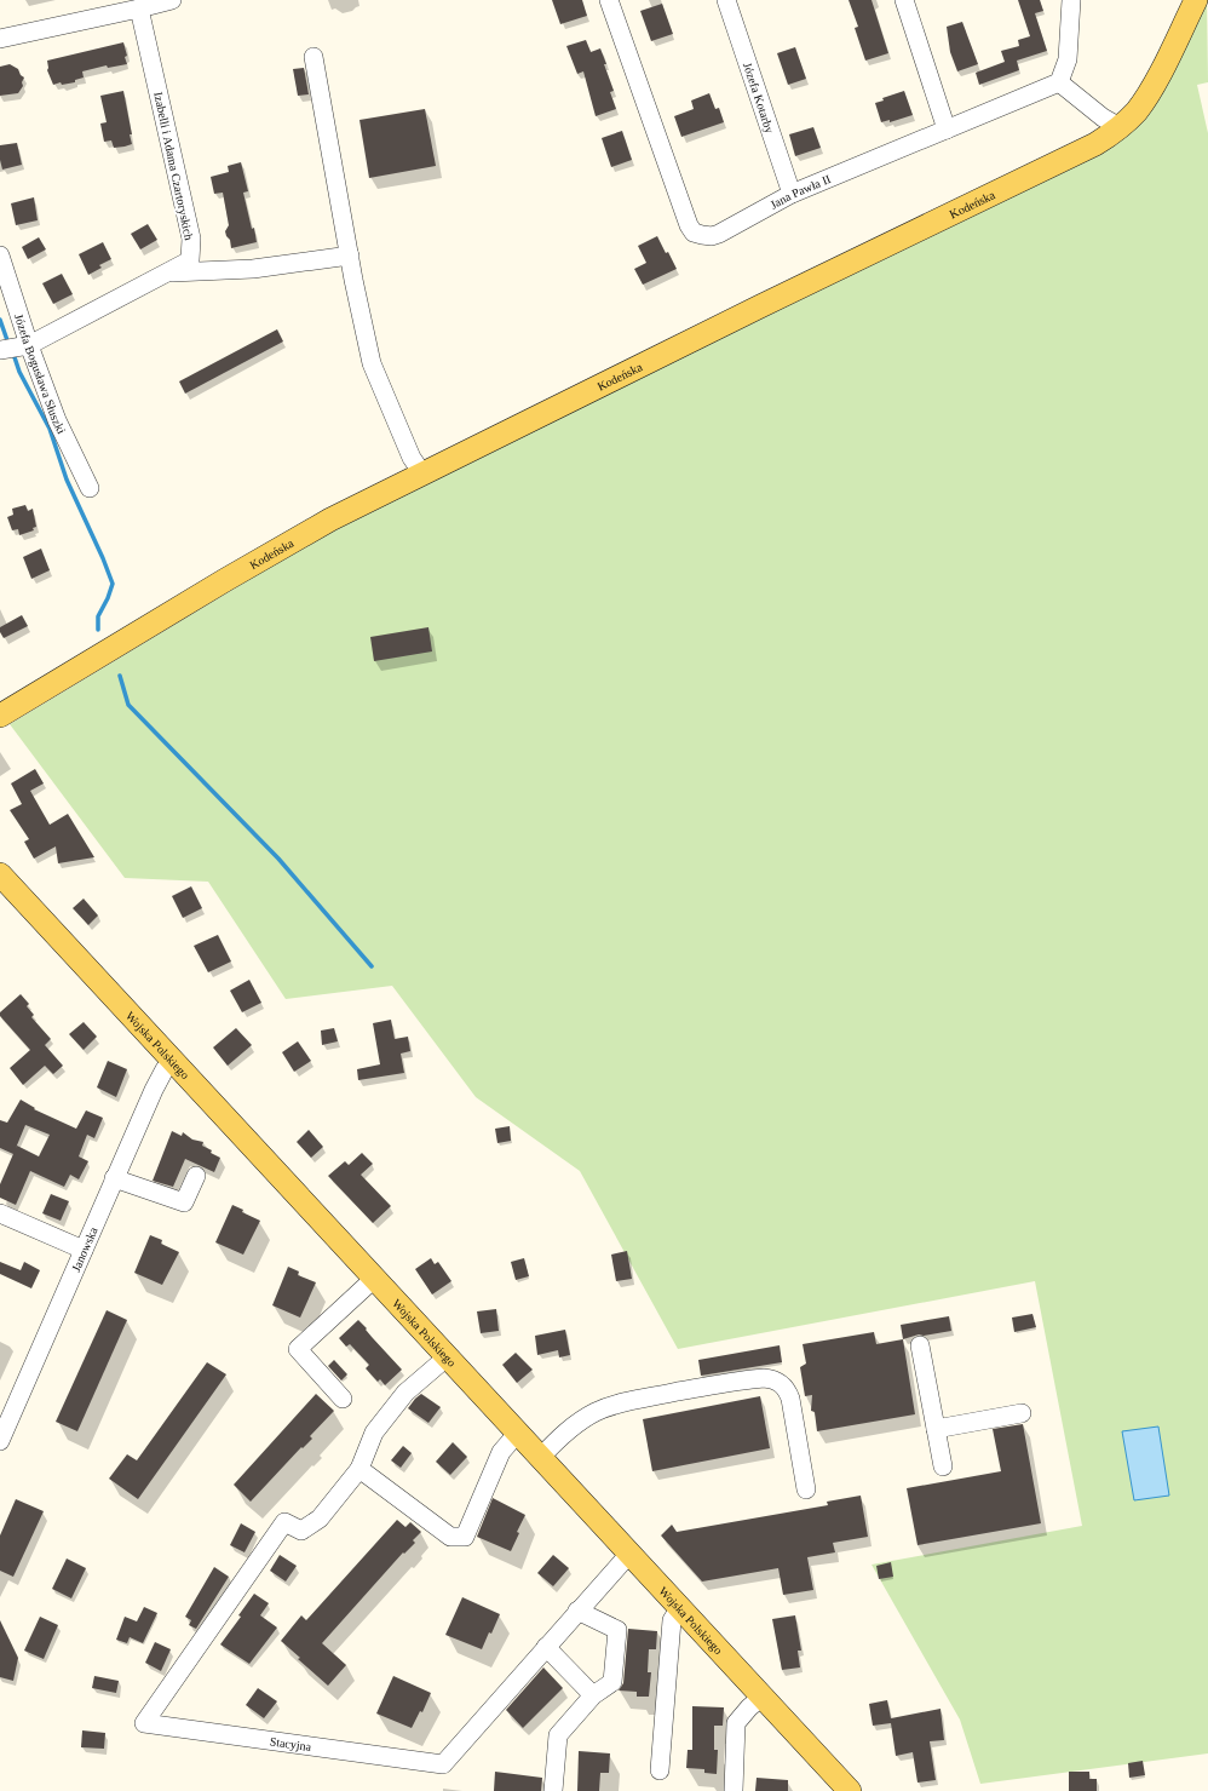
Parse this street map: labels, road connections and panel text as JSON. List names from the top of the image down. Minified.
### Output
{"streets":{"main road":["Kodeńska","Wojska Polskiego"],"street":["Józefa Kotarby","Izabelli i Adama Czartoryskich","Jana Pawła II","Józefa Bogusława Słuszki","Janowska","Stacyjna"]},"crossings":[["Józefa Kotarby","Jana Pawła II"],["Izabelli i Adama Czartoryskich","Józefa Bogusława Słuszki"],["Wojska Polskiego","Janowska"],["Wojska Polskiego","Stacyjna"]]}
